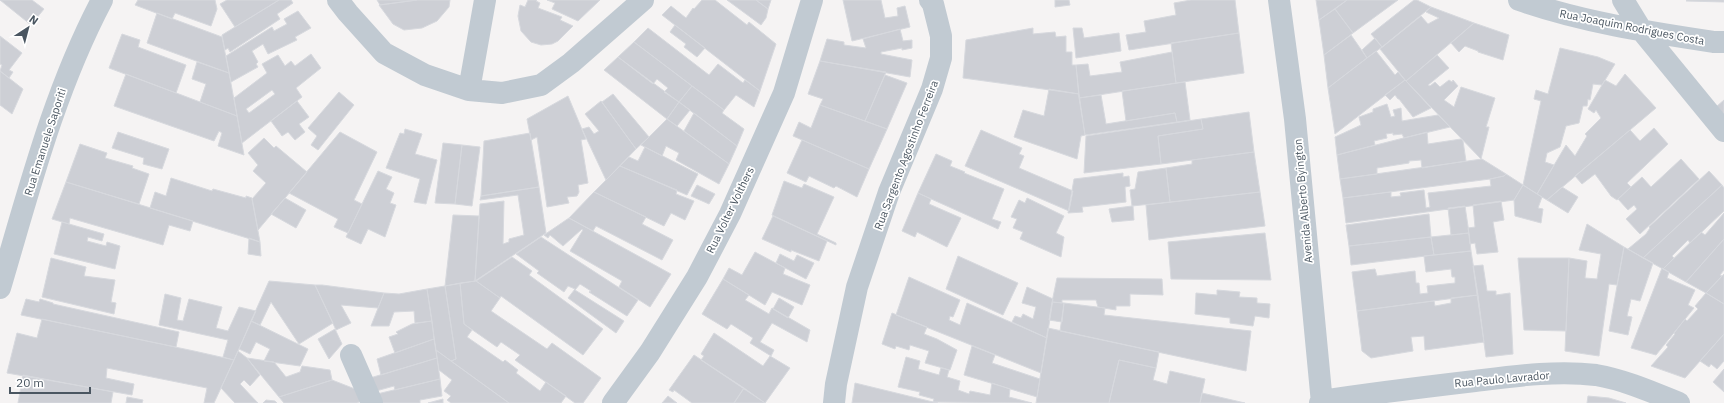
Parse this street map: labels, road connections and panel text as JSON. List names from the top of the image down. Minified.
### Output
{"streets":{"street":["Rua Joaquim Rodrigues Costa","Rua Emanuele Saporiti","Rua Sargento Agostinho Ferreira","Avenida Alberto Byington","Rua Volter Volthers","Rua Paulo Lavrador"]},"crossings":[["Avenida Alberto Byington","Rua Paulo Lavrador"]],"scale_bar":"20 m","north":"top right"}
